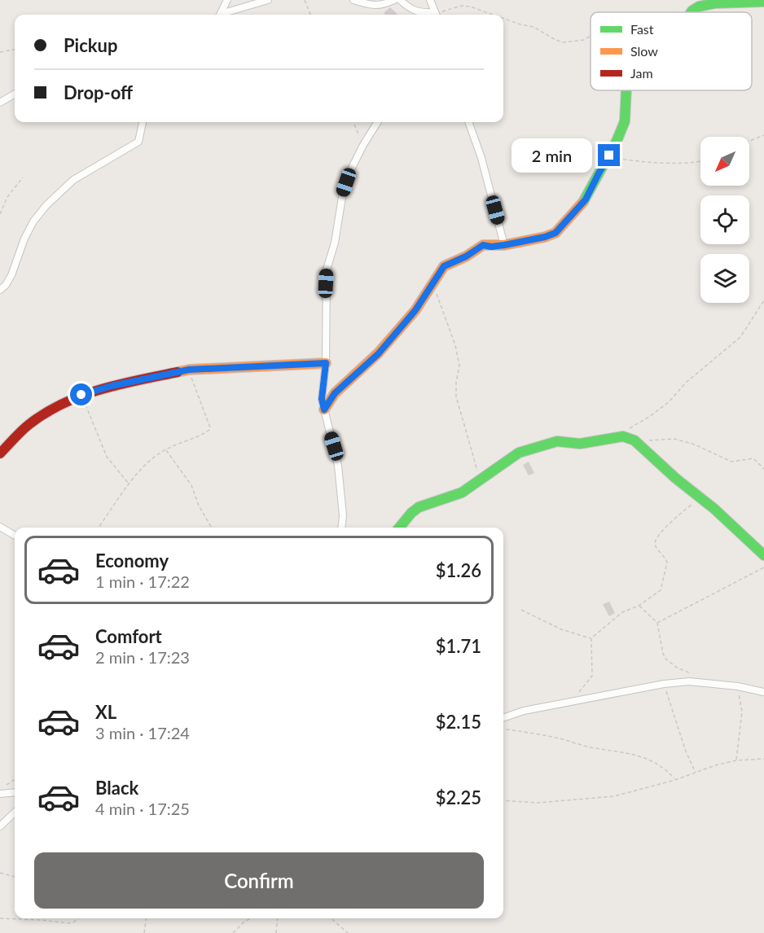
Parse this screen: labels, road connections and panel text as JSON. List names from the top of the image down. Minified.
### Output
{"legend":["Fast","Slow","Jam"],"north":"bottom left","page":{"banner":["Pickup","Drop-off"],"bubble":"2 min","list":[{"name":"Economy","note":"1 min · 17:22","value":"$1.26"},{"name":"Comfort","note":"2 min · 17:23","value":"$1.71"},{"name":"XL","note":"3 min · 17:24","value":"$2.15"},{"name":"Black","note":"4 min · 17:25","value":"$2.25"}],"buttons":"Confirm"}}
